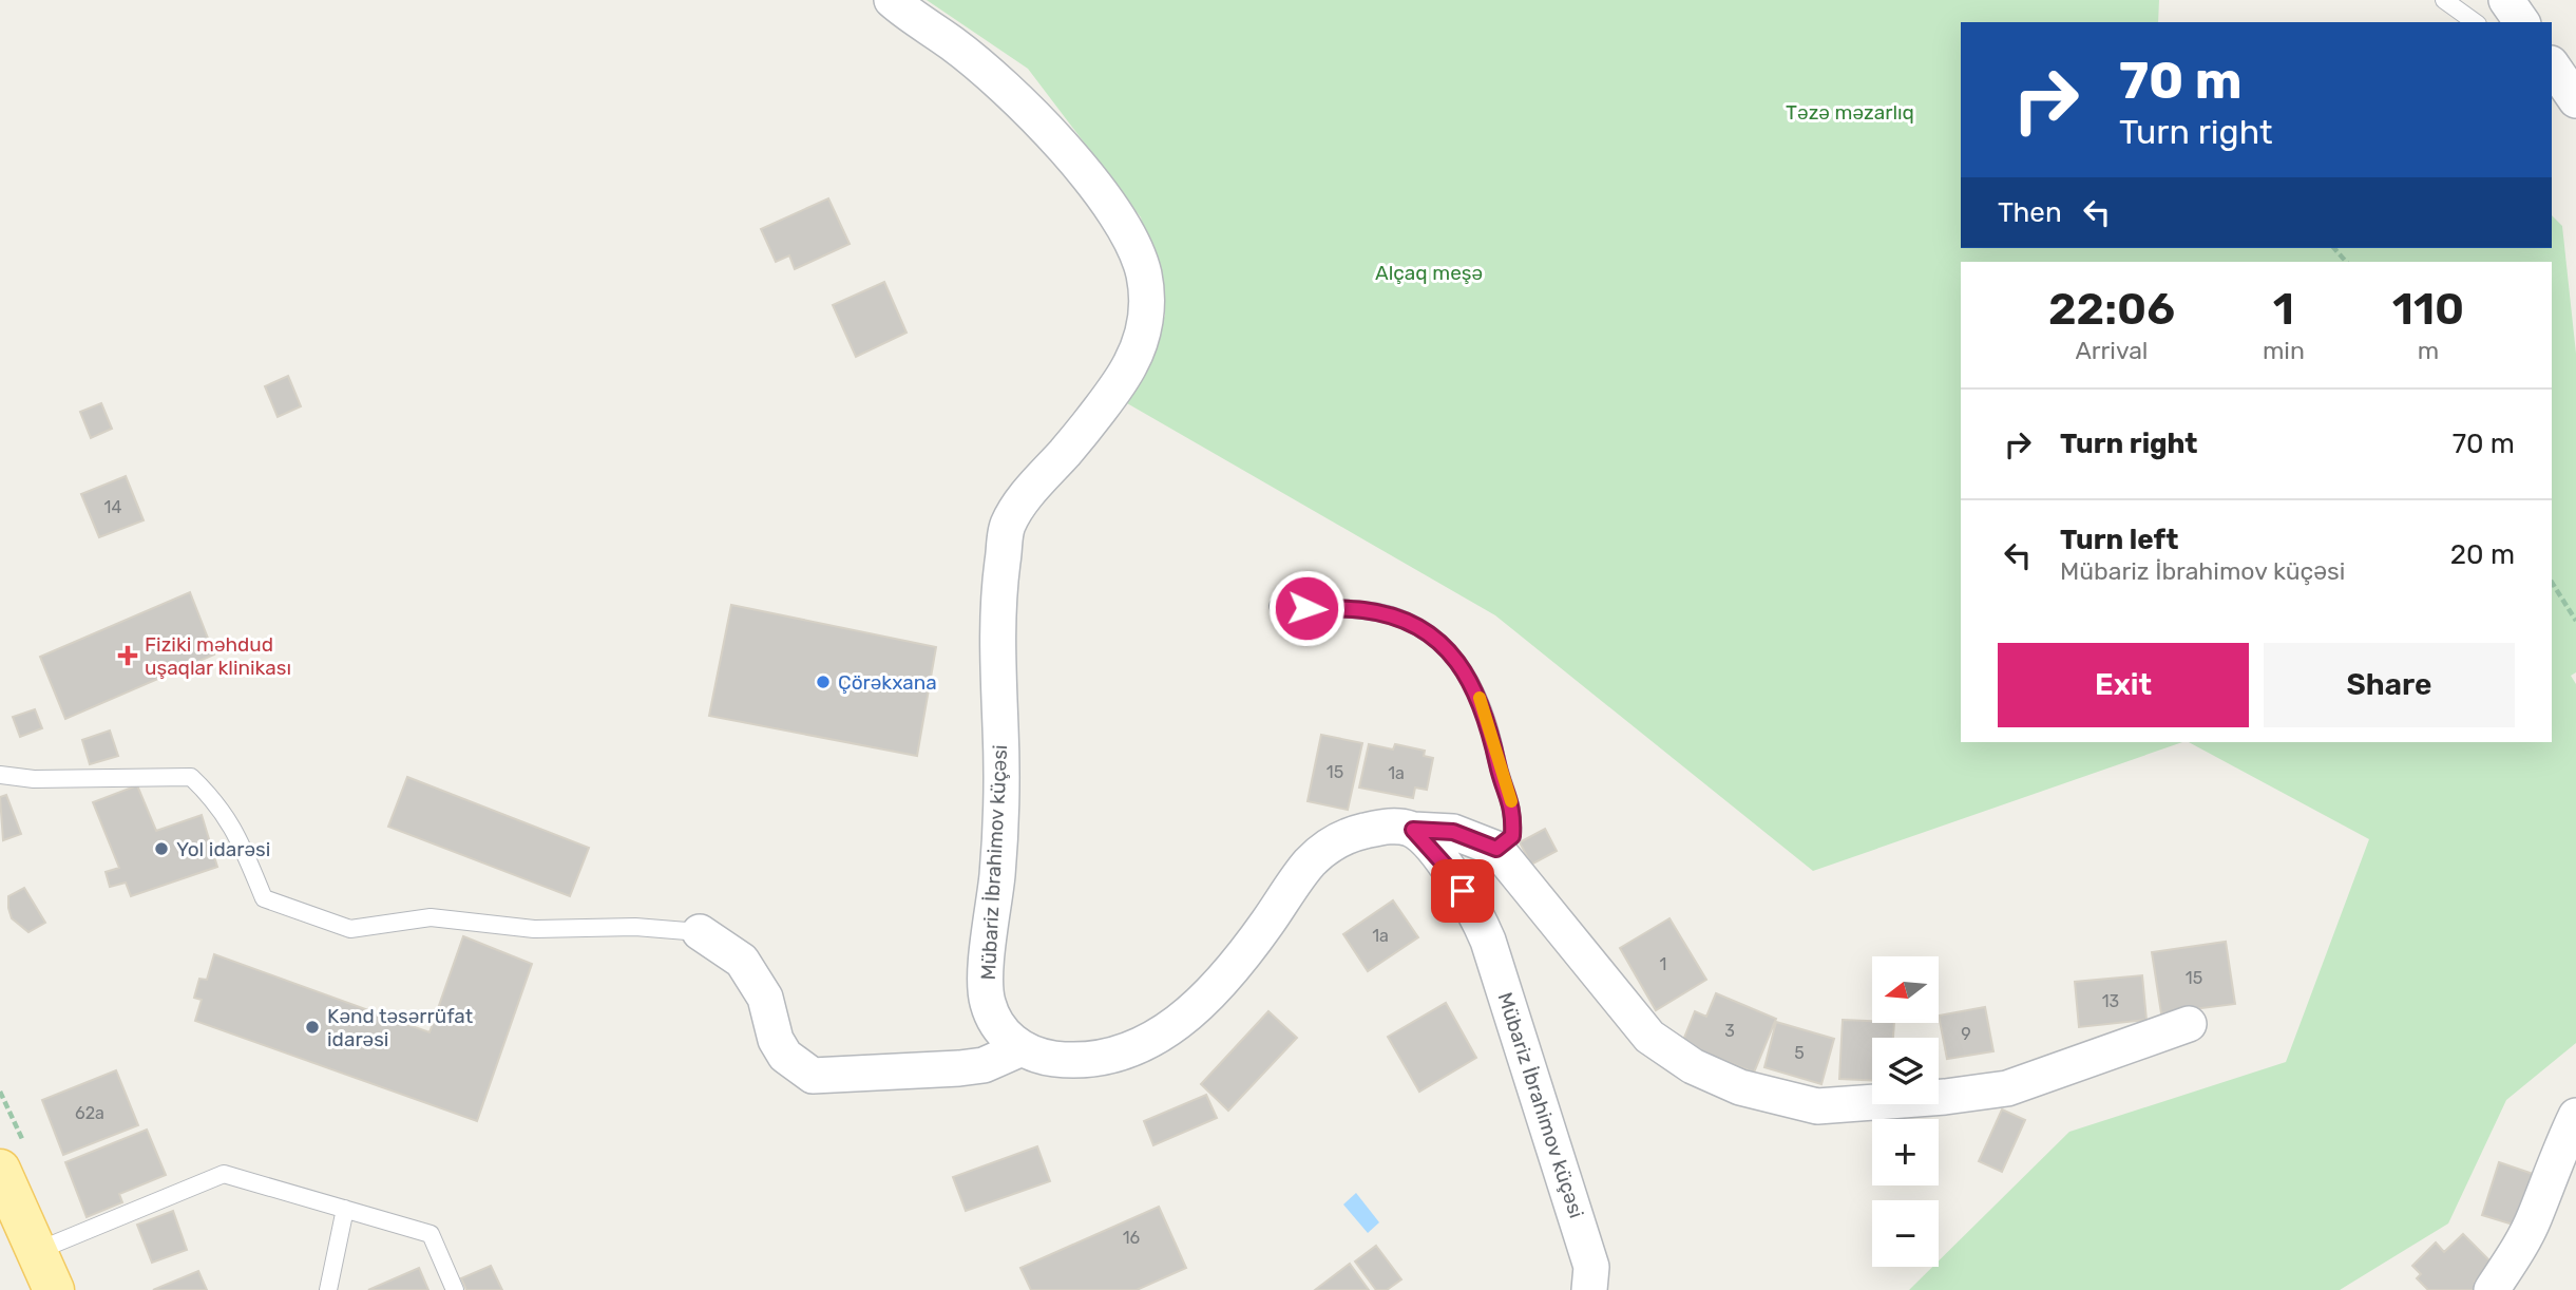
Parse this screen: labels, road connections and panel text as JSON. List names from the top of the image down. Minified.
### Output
{"streets":{"street":["Mübariz İbrahimov küçəsi"]},"parks":["Təzə məzarlıq","Alçaq meşə"],"places":{"health":["Fiziki məhdud uşaqlar klinikası"],"other":["Çörəkxana","Yol idarəsi","Kənd təsərrüfat idarəsi"]},"house_numbers":["14","15","1а","1а","1","15","13","3","9","5","62a","16"],"north":"left","page":{"turn":["70 m","Turn right"],"then":"Then","eta":["22:06","Arrival","1","min","110","m"],"list":[{"name":"Turn right","value":"70 m"},{"name":"Turn left","note":"Mübariz İbrahimov küçəsi","value":"20 m"}],"buttons":["Exit","Share"],"map_buttons":["+","−"]}}
